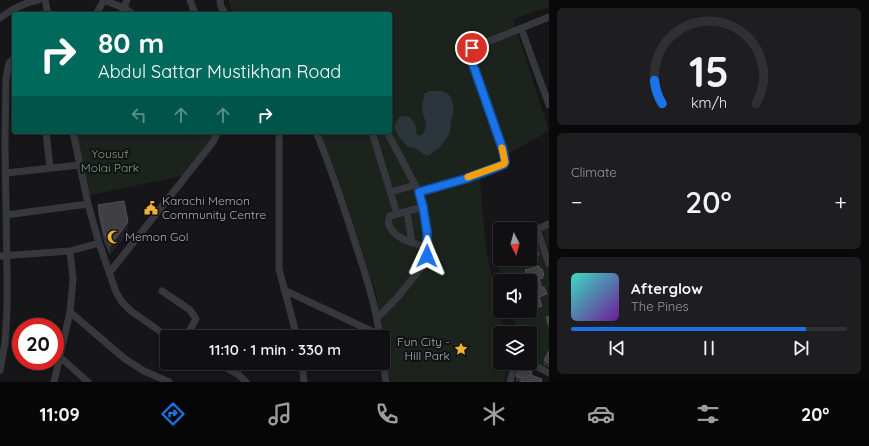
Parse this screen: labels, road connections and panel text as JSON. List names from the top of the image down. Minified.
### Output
{"parks":["Yousuf Molai Park"],"places":{"public building":["Karachi Memon Community Centre"],"mosque":["Memon Gol"],"place":["Fun City - Hill Park"]},"north":"bottom","page":{"turn":["80 m","Abdul Sattar Mustikhan Road"],"tile":"Climate","heat":["−","20°","+"],"song":["Afterglow","The Pines"],"limit":"20","trip":"11:10 · 1 min · 330 m","tabs":["11:09","20°"],"gauge":["15","km/h"]}}
